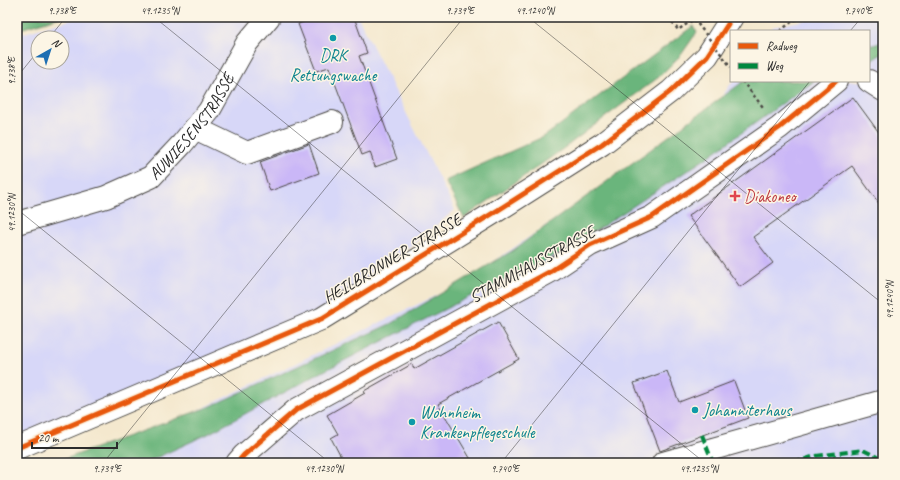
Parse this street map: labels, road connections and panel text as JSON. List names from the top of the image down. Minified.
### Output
{"streets":{"street":["AUWIESENSTRASSE","HEILBRONNER STRASSE","STAMMHAUSSTRASSE"]},"places":{"other":["DRK Rettungswache","Johanniterhaus","Wohnheim Krankenpflegeschule"],"health":["Diakoneo"]},"legend":["Radweg","Weg"],"scale_bar":"20 m","north":"top right","coordinates":["9.738°E","49.1235°N","9.739°E","49.1240°N","9.740°E","49.1230°N"]}
